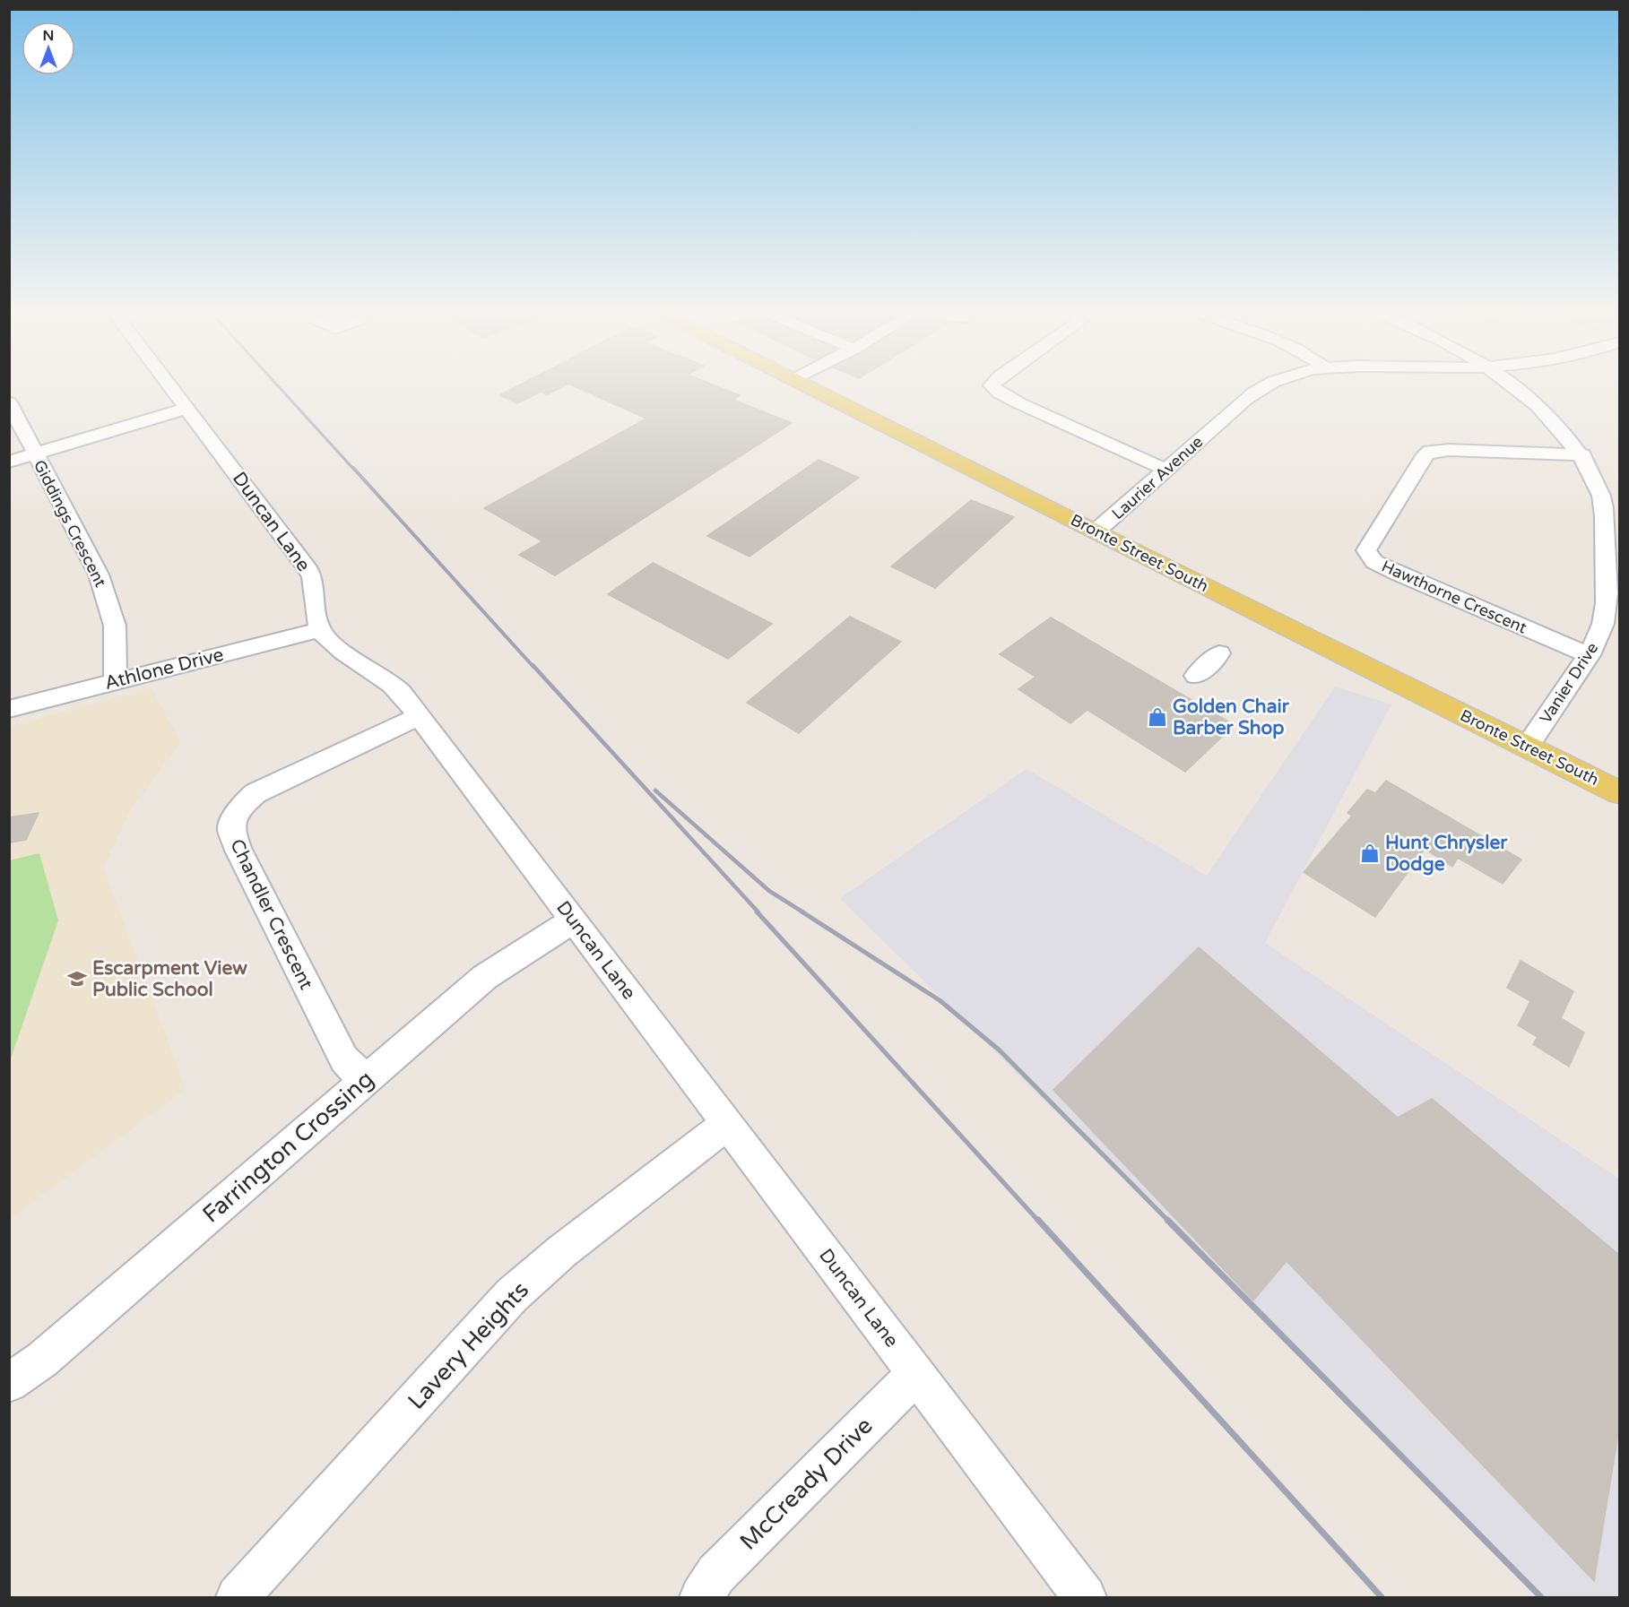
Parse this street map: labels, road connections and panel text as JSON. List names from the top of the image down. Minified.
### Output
{"streets":{"main road":["Bronte Street South"],"street":["Laurier Avenue","Duncan Lane","Giddings Crescent","Hawthorne Crescent","Athlone Drive","Vanier Drive","Chandler Crescent","Farrington Crossing","Lavery Heights","McCready Drive"]},"crossings":[["Laurier Avenue","Bronte Street South"],["Duncan Lane","Athlone Drive"],["Duncan Lane","Chandler Crescent"],["Duncan Lane","Farrington Crossing"],["Duncan Lane","Lavery Heights"],["Duncan Lane","McCready Drive"],["Giddings Crescent","Athlone Drive"],["Bronte Street South","Vanier Drive"],["Hawthorne Crescent","Vanier Drive"],["Chandler Crescent","Farrington Crossing"]],"places":{"shop":["Golden Chair Barber Shop","Hunt Chrysler Dodge"],"school or university":["Escarpment View Public School"]},"north":"top"}
